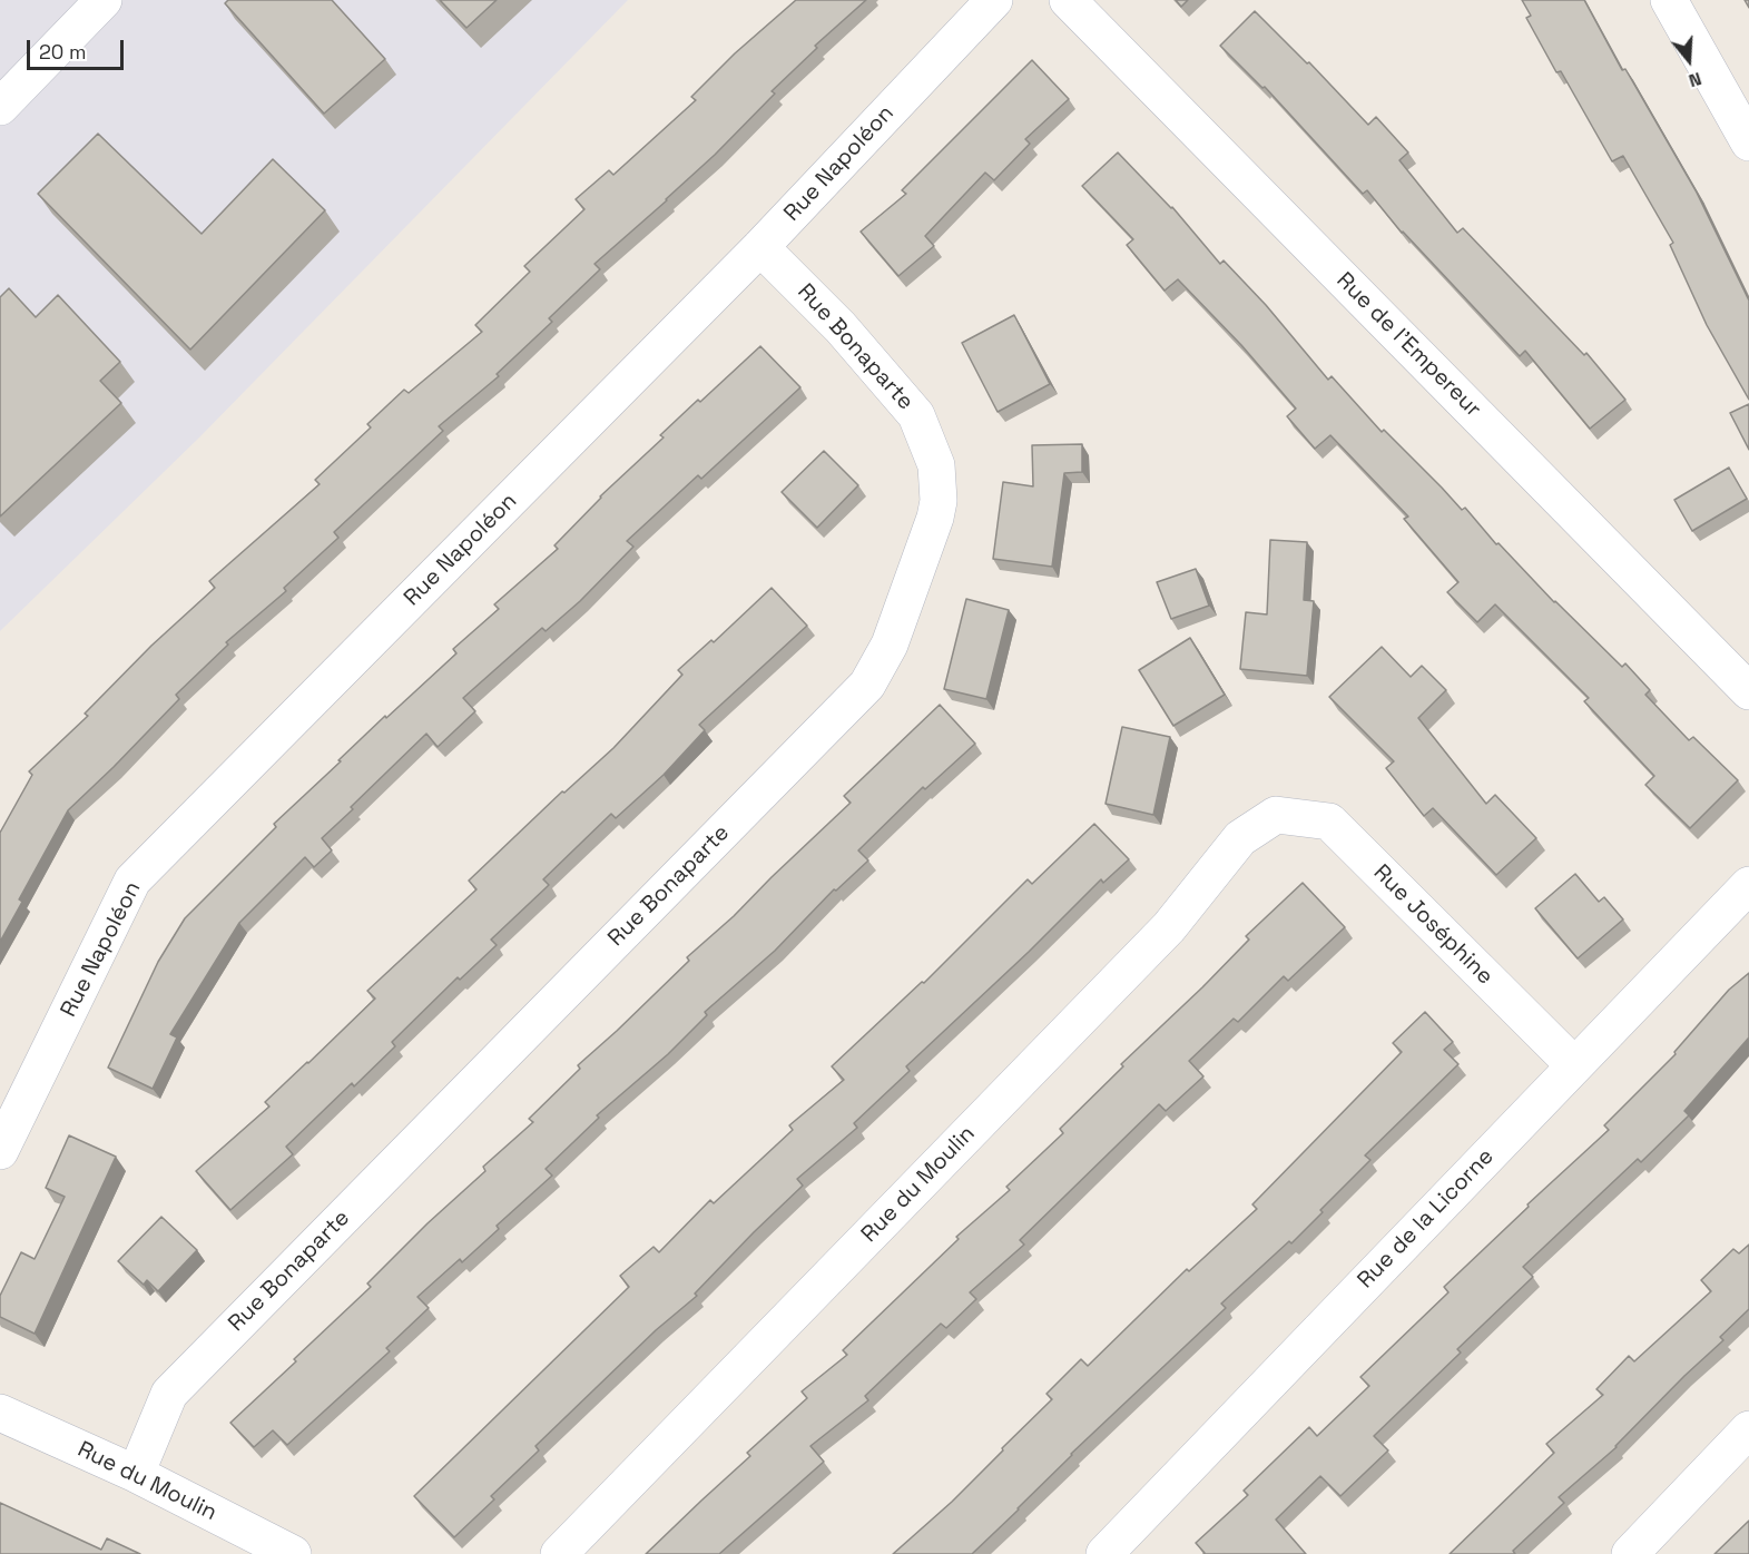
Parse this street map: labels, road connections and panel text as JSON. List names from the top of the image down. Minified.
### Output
{"streets":{"street":["Rue Napoléon","Rue de l'Empereur","Rue Bonaparte","Rue Joséphine","Rue du Moulin","Rue de la Licorne"]},"crossings":[["Rue Napoléon","Rue Bonaparte"],["Rue Bonaparte","Rue du Moulin"],["Rue Joséphine","Rue du Moulin"],["Rue Joséphine","Rue de la Licorne"]],"scale_bar":"20 m","north":"bottom"}
